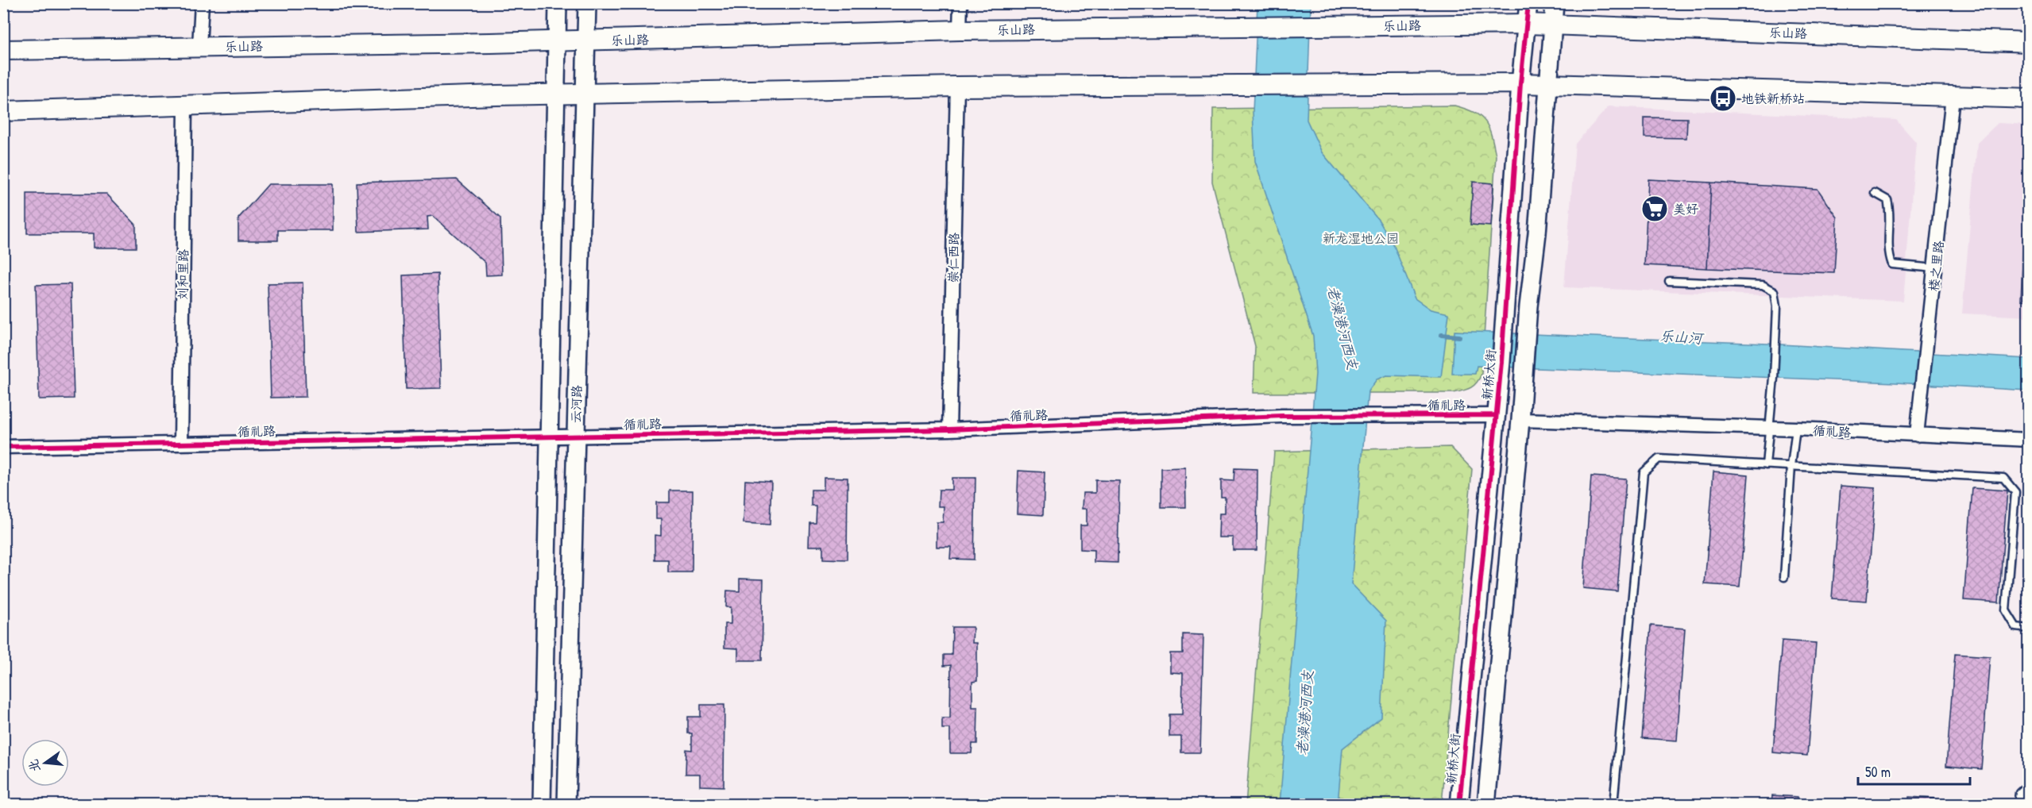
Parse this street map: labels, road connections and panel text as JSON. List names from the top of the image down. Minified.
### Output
{"streets":{"main road":["乐山路"],"street":["崇仁西路","楼之里路","刘和里路","新桥大街","云河路","循礼路"]},"crossings":[["乐山路","新桥大街"],["乐山路","云河路"],["崇仁西路","循礼路"],["楼之里路","循礼路"],["刘和里路","循礼路"],["新桥大街","循礼路"],["云河路","循礼路"]],"water":["老澡港河西支","乐山河"],"parks":["新龙湿地公园"],"places":{"bus stop":["地铁新桥站"],"supermarket":["美好"]},"scale_bar":"50 m","north":"left"}
